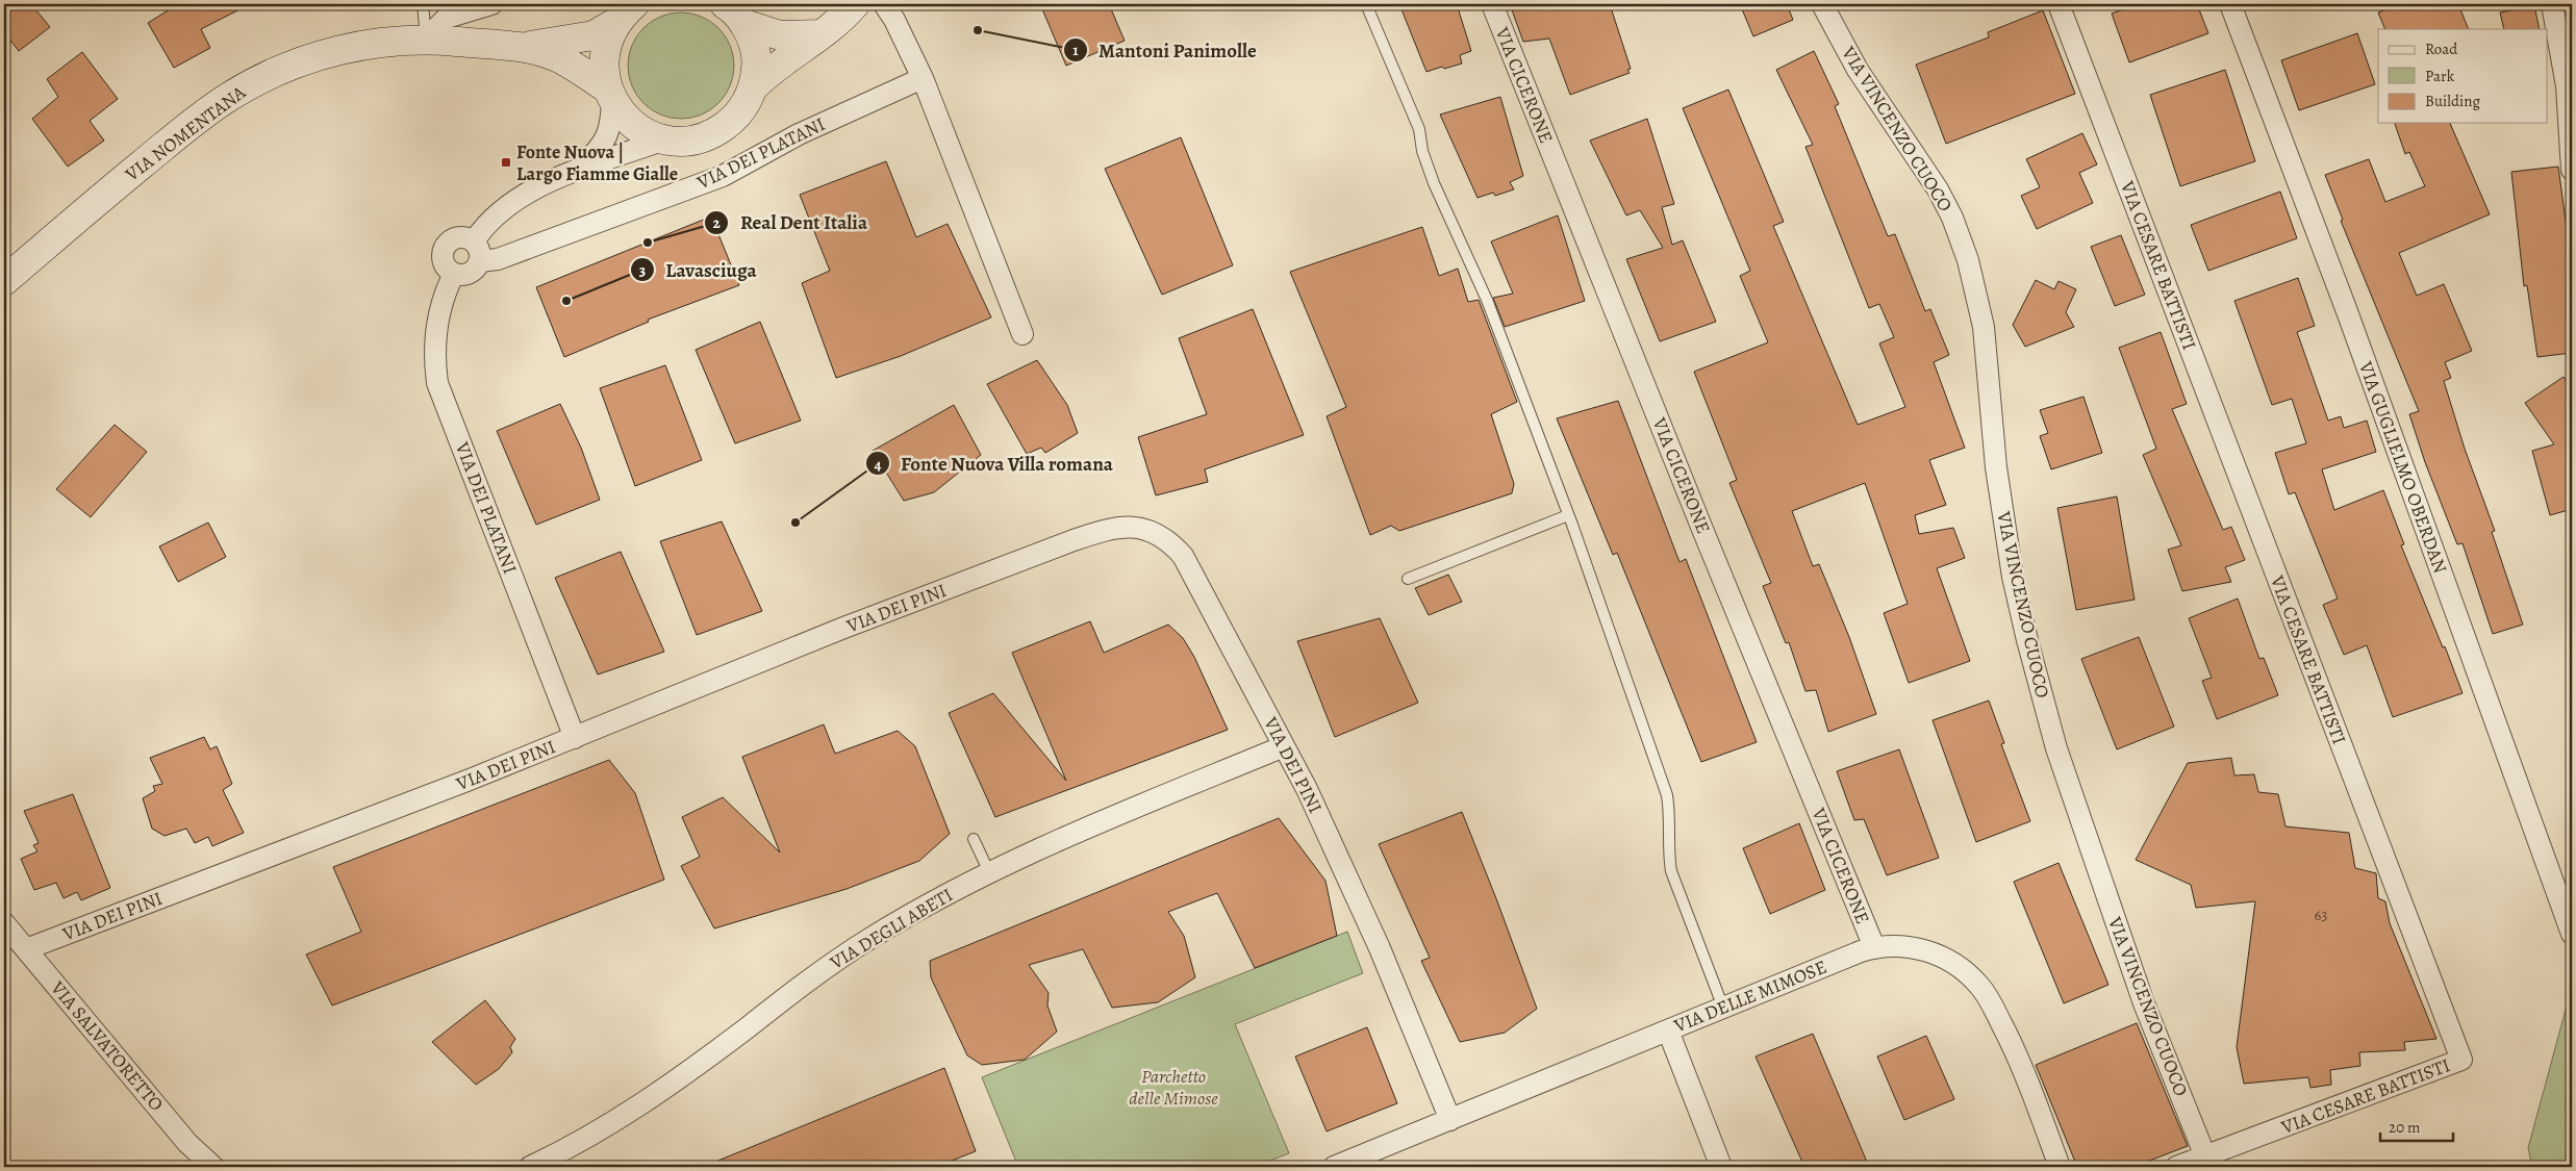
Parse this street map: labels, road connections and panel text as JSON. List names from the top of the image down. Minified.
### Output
{"streets":{"main road":["VIA NOMENTANA"],"street":["VIA CICERONE","VIA VINCENZO CUOCO","VIA DEI PLATANI","VIA CESARE BATTISTI","VIA GUGLIELMO OBERDAN","VIA DEI PINI","VIA DEGLI ABETI","VIA DELLE MIMOSE","VIA SALVATORETTO"]},"crossings":[["VIA CICERONE","VIA DELLE MIMOSE"],["VIA VINCENZO CUOCO","VIA CESARE BATTISTI"],["VIA DEI PLATANI","VIA DEI PINI"],["VIA DEI PINI","VIA DEGLI ABETI"],["VIA DEI PINI","VIA DELLE MIMOSE"],["VIA DEI PINI","VIA SALVATORETTO"]],"parks":["Parchetto delle Mimose"],"places":{"other":["Mantoni Panimolle","Real Dent Italia","Lavasciuga","Fonte Nuova Villa romana"],"transit":["Fonte Nuova | Largo Fiamme Gialle"]},"house_numbers":["63"],"legend":["Road","Park","Building"],"scale_bar":"20 m"}
